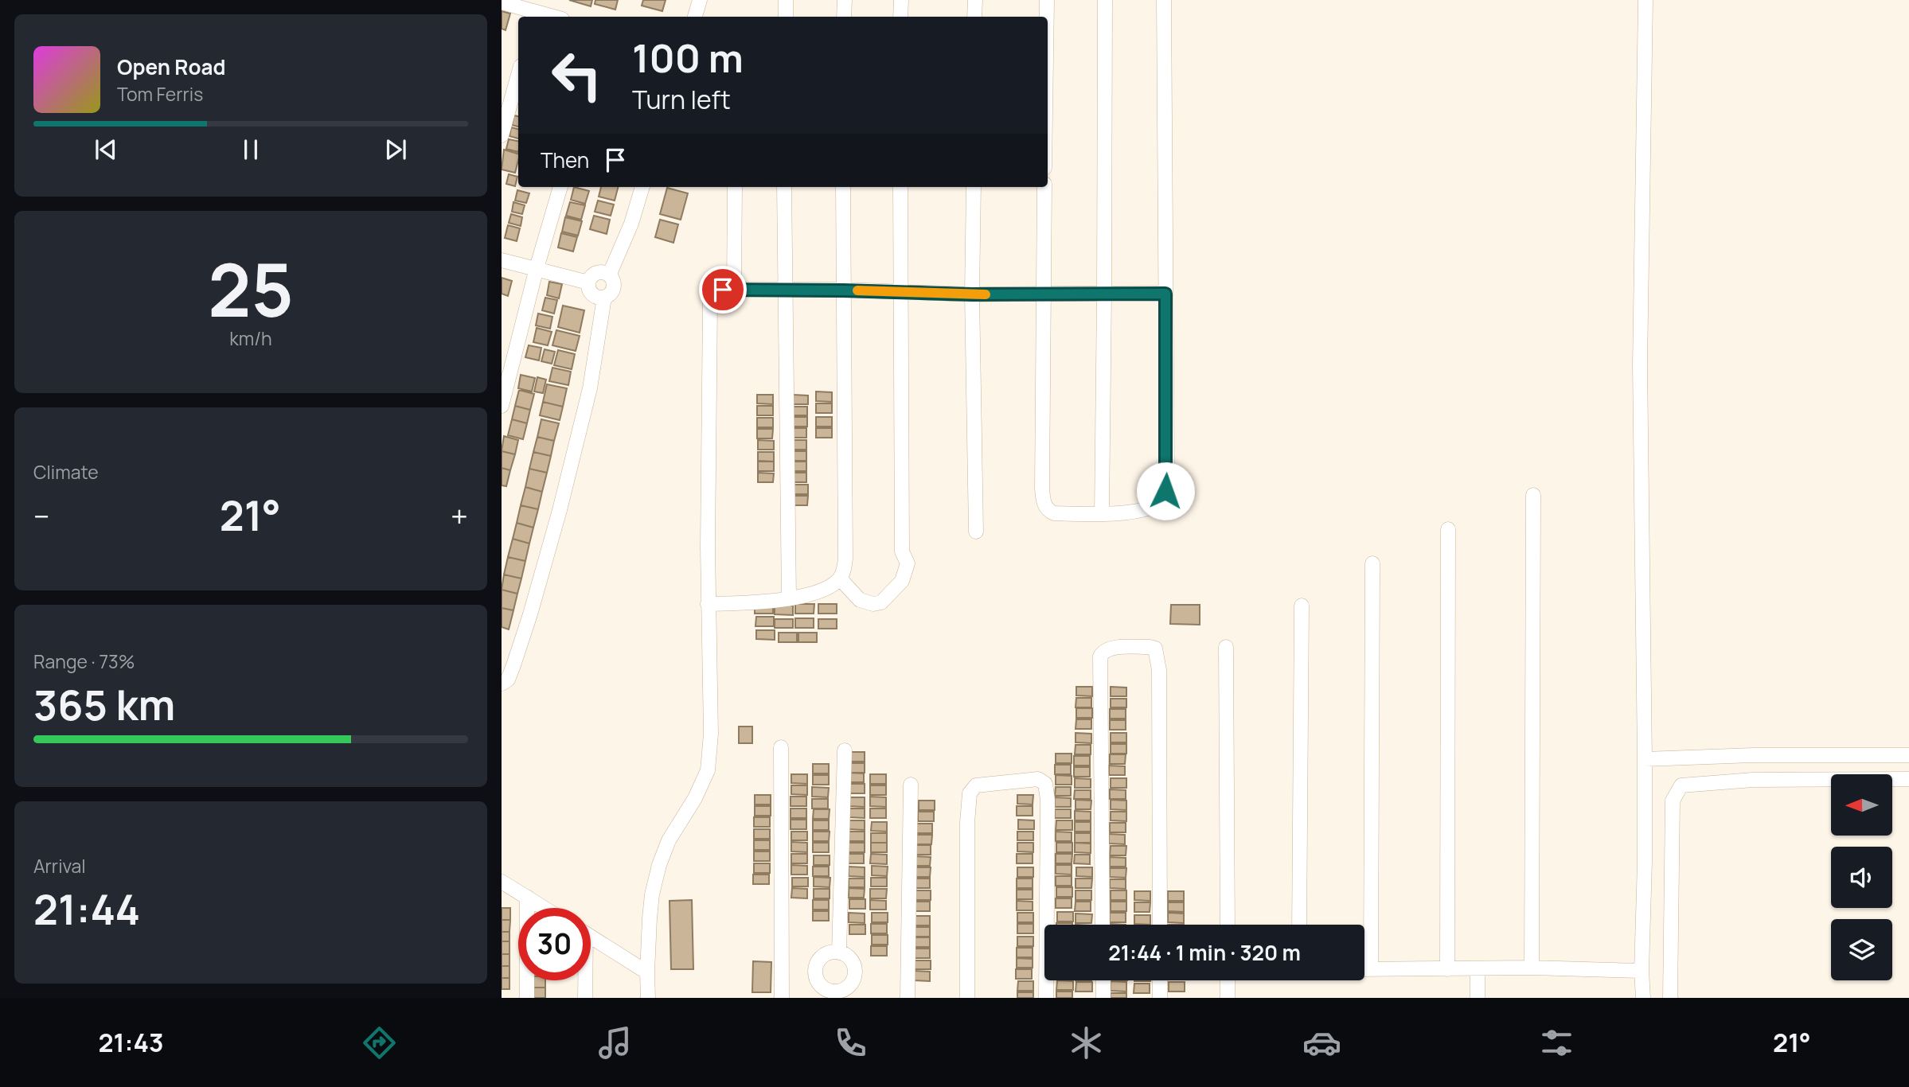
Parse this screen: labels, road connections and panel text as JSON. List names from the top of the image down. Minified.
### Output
{"north":"left","page":{"turn":["100 m","Turn left"],"song":["Open Road","Tom Ferris"],"then":"Then","tile":[["25","km/h"],"Climate",["Range · 73%","365 km"],["Arrival","21:44"]],"heat":["−","21°","+"],"limit":"30","trip":"21:44 · 1 min · 320 m","tabs":["21:43","21°"]}}
